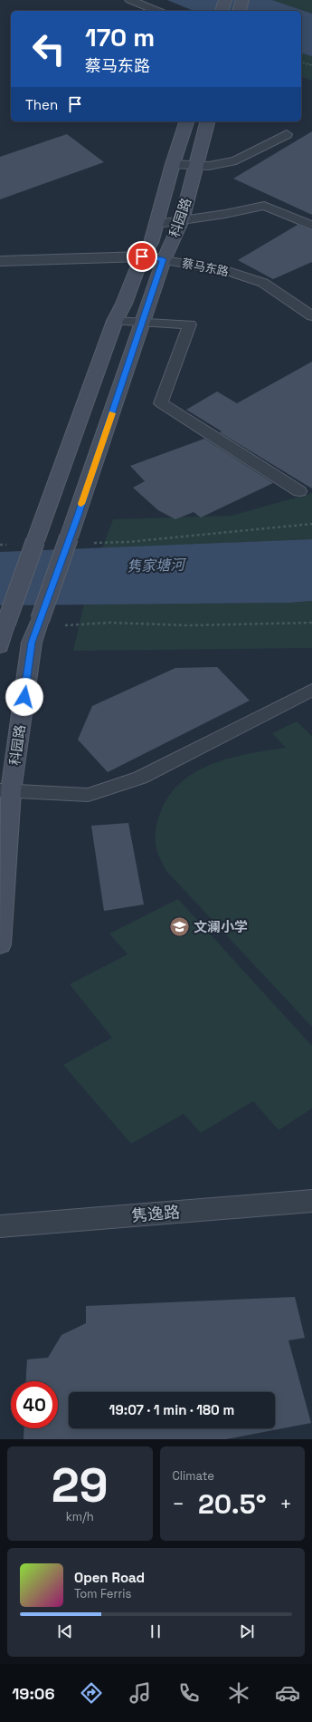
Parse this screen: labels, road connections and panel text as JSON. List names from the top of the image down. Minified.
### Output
{"streets":{"street":["科园路","蔡马东路","隽逸路"]},"crossings":[["科园路","蔡马东路"]],"water":["隽家塘河"],"places":{"school or university":["文澜小学"]},"page":{"turn":["170 m","蔡马东路"],"then":"Then","limit":"40","trip":"19:07 · 1 min · 180 m","tile":[["29","km/h"],"Climate"],"heat":["−","20.5°","+"],"song":["Open Road","Tom Ferris"],"tabs":"19:06"}}
